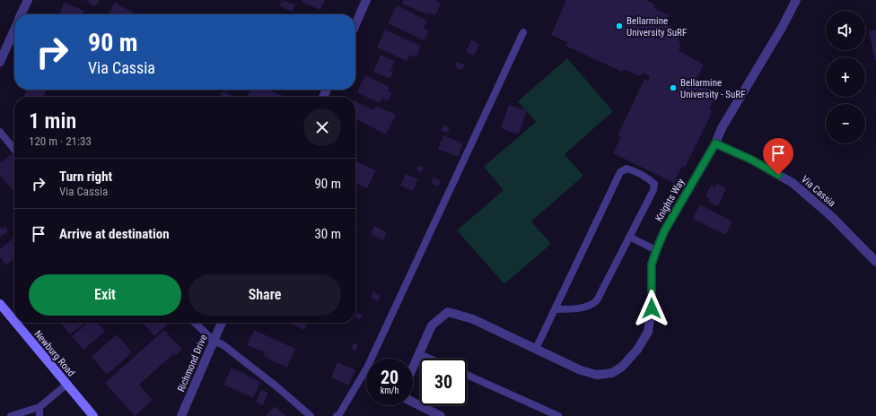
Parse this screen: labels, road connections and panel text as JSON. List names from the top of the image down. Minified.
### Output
{"streets":{"main road":["Newburg Road"],"street":["Via Cassia","Knights Way","Richmond Drive"]},"crossings":[["Via Cassia","Knights Way"]],"places":["Bellarmine University SuRF","Bellarmine University - SuRF"],"page":{"map_buttons":["+","−"],"turn":["90 m","Via Cassia"],"heading":["1 min","120 m · 21:33"],"list":[{"name":"Turn right","note":"Via Cassia","value":"90 m"},{"name":"Arrive at destination","value":"30 m"}],"buttons":["Exit","Share"],"speed":"20 km/h","limit":"30"}}
